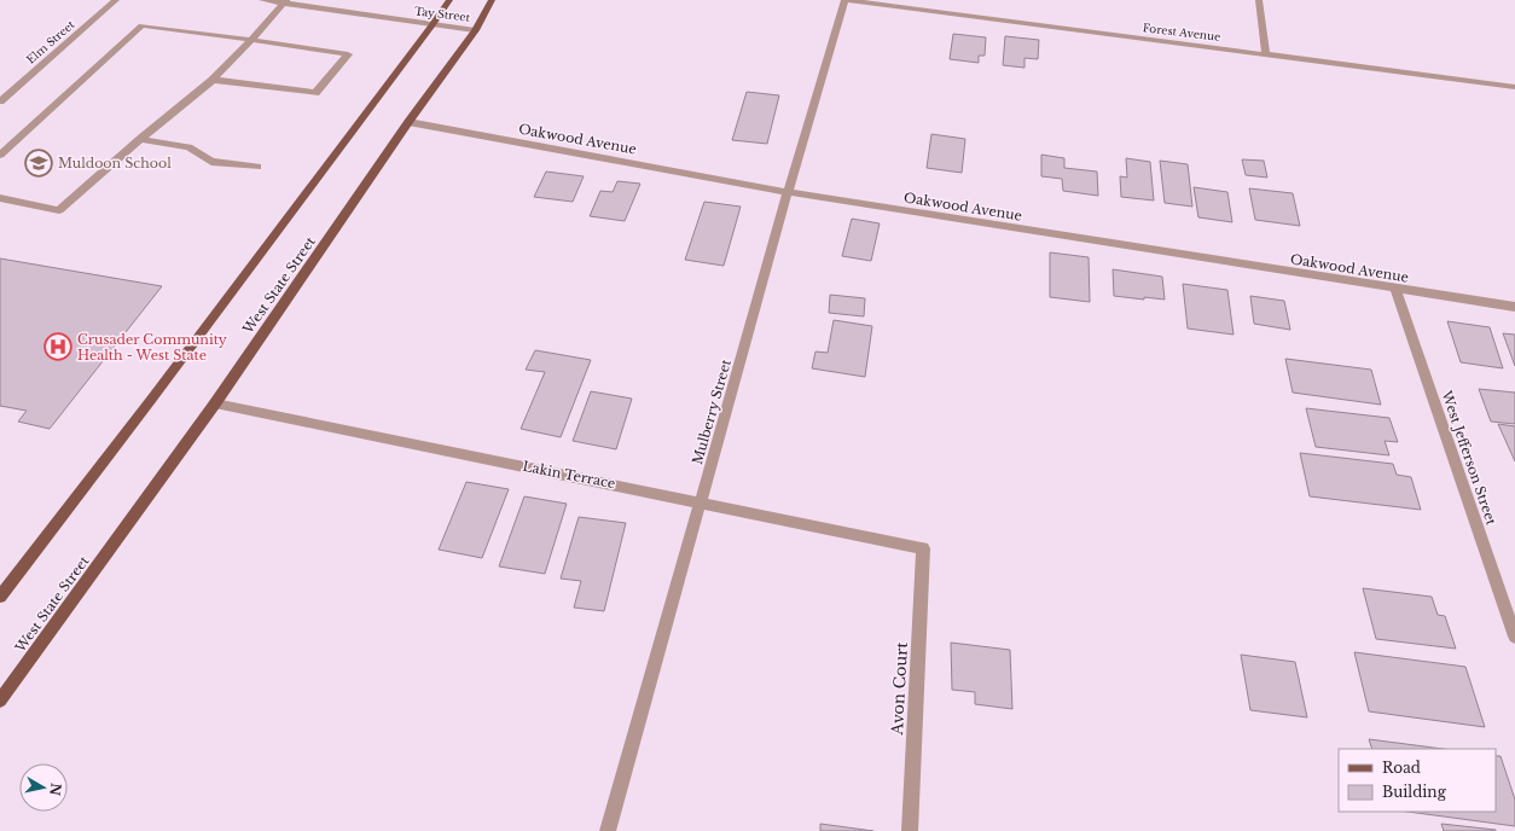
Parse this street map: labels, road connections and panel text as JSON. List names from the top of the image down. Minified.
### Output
{"streets":{"main road":["West State Street"],"street":["Tay Street","Forest Avenue","Elm Street","Oakwood Avenue","Mulberry Street","West Jefferson Street","Lakin Terrace","Avon Court"]},"crossings":[["Tay Street","West State Street"],["Forest Avenue","Mulberry Street"],["Oakwood Avenue","West State Street"],["Oakwood Avenue","Mulberry Street"],["Oakwood Avenue","West Jefferson Street"],["West State Street","Lakin Terrace"],["Mulberry Street","Lakin Terrace"],["Lakin Terrace","Avon Court"]],"places":{"school or university":["Muldoon School"],"hospital":["Crusader Community Health - West State"]},"legend":["Road","Building"],"north":"right"}
